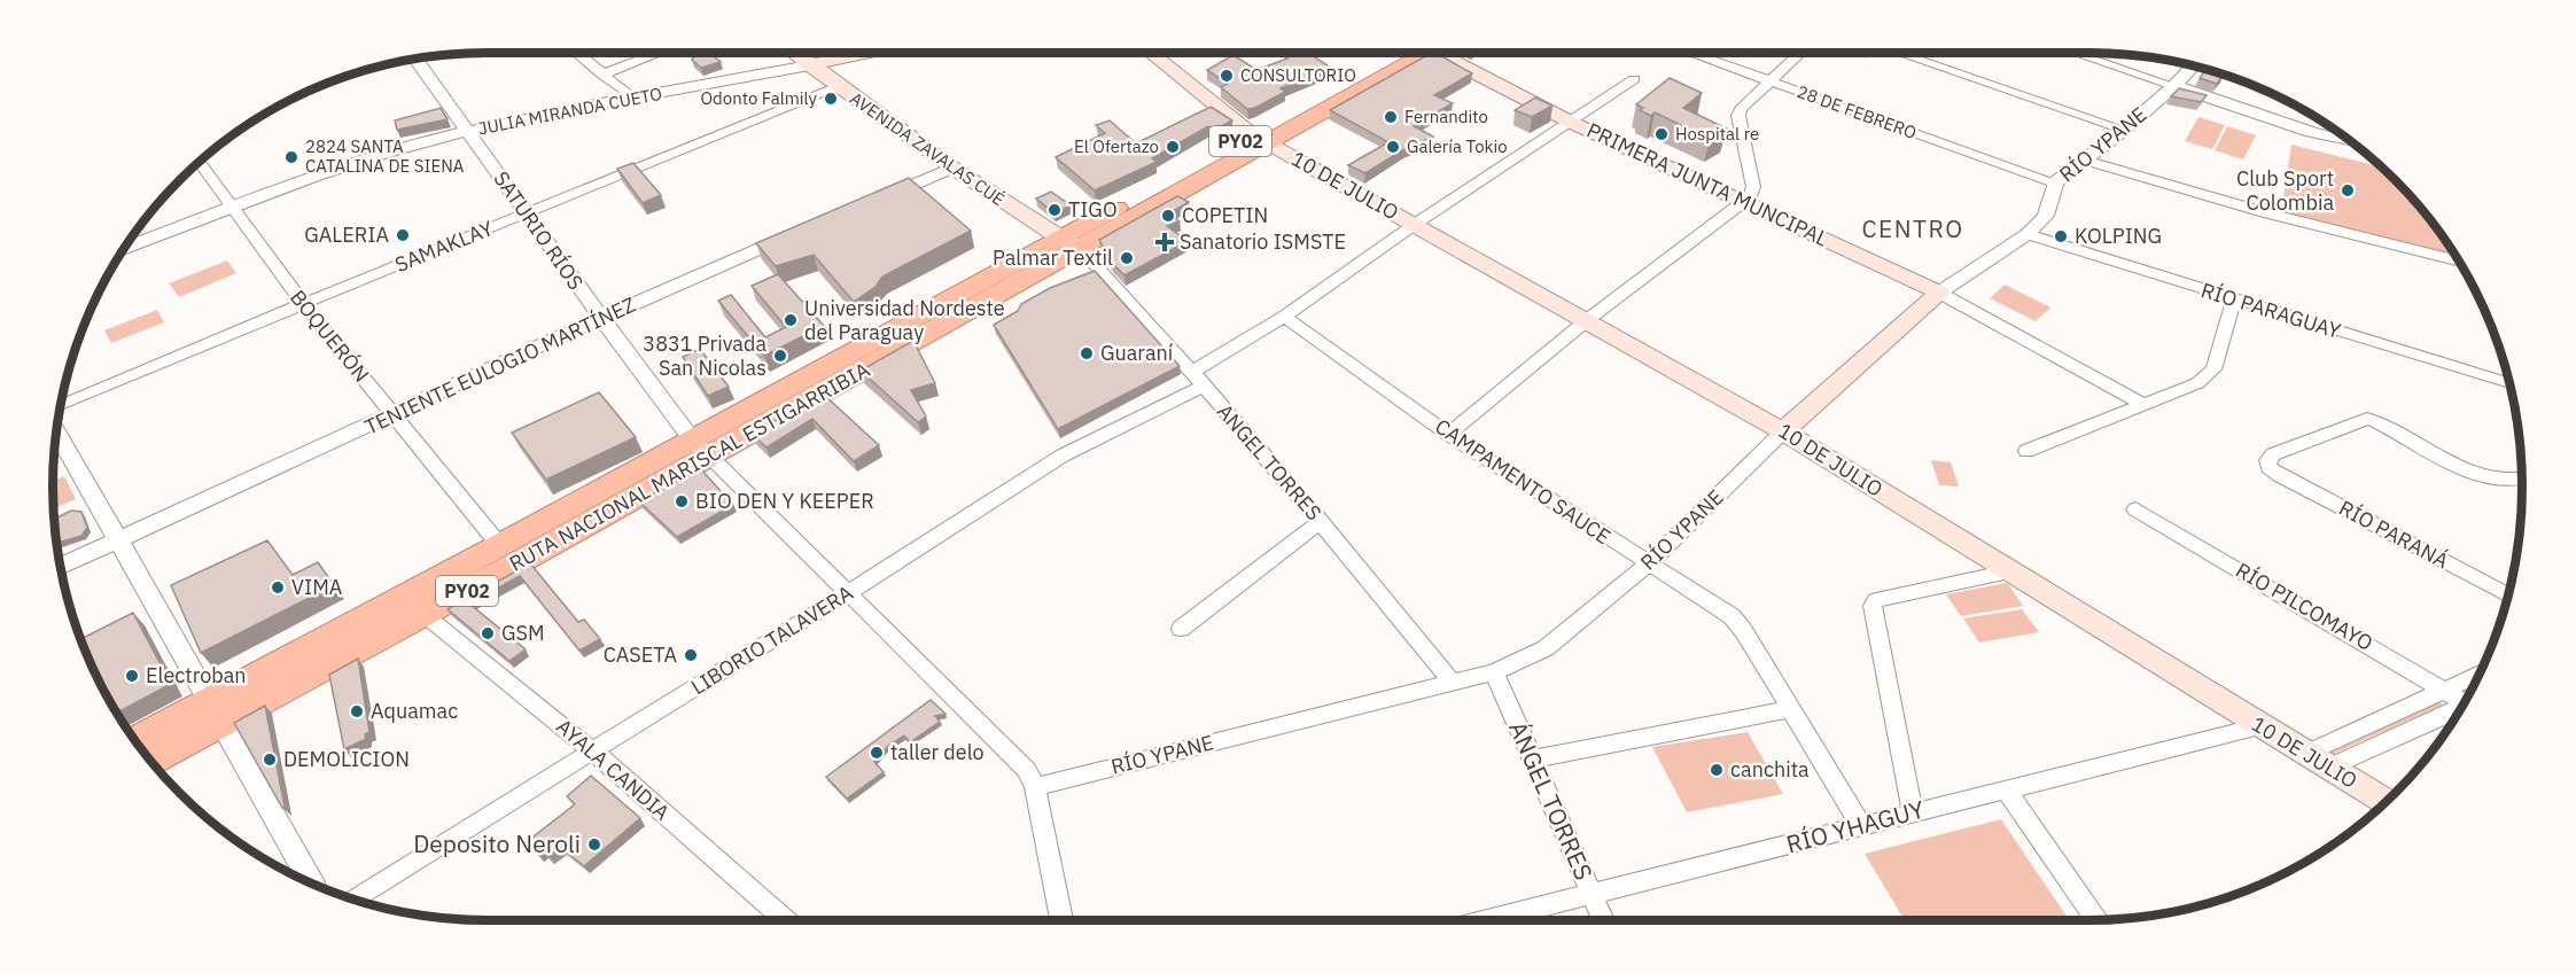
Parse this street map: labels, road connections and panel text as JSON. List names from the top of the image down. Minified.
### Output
{"streets":{"highway":["PY02","RUTA NACIONAL MARISCAL ESTIGARRIBIA"],"main road":["JULIA MIRANDA CUETO","RÍO YPANE","AVENIDA ZAVALAS CUÉ","PRIMERA JUNTA MUNCIPAL","10 DE JULIO"],"street":["28 DE FEBRERO","SATURIO RÍOS","SAMAKLAY","RÍO PARAGUAY","BOQUERÓN","TENIENTE EULOGIO MARTÍNEZ","ANGEL TORRES","CAMPAMENTO SAUCE","RÍO PARANÁ","RÍO PILCOMAYO","LIBORIO TALAVERA","AYALA CANDIA","ÁNGEL TORRES","RÍO YHAGUY"]},"crossings":[["JULIA MIRANDA CUETO","AVENIDA ZAVALAS CUÉ"],["JULIA MIRANDA CUETO","SATURIO RÍOS"],["JULIA MIRANDA CUETO","BOQUERÓN"],["28 DE FEBRERO","RÍO YPANE"],["RÍO YPANE","PRIMERA JUNTA MUNCIPAL"],["RÍO YPANE","10 DE JULIO"],["RÍO YPANE","RÍO PARAGUAY"],["RÍO YPANE","ANGEL TORRES"],["RÍO YPANE","CAMPAMENTO SAUCE"],["RÍO YPANE","ÁNGEL TORRES"],["AVENIDA ZAVALAS CUÉ","SAMAKLAY"],["AVENIDA ZAVALAS CUÉ","ANGEL TORRES"],["AVENIDA ZAVALAS CUÉ","RUTA NACIONAL MARISCAL ESTIGARRIBIA"],["PRIMERA JUNTA MUNCIPAL","LIBORIO TALAVERA"],["10 DE JULIO","RUTA NACIONAL MARISCAL ESTIGARRIBIA"],["10 DE JULIO","LIBORIO TALAVERA"],["10 DE JULIO","RÍO YHAGUY"],["SATURIO RÍOS","SAMAKLAY"],["SATURIO RÍOS","TENIENTE EULOGIO MARTÍNEZ"],["SATURIO RÍOS","RUTA NACIONAL MARISCAL ESTIGARRIBIA"],["SAMAKLAY","BOQUERÓN"],["BOQUERÓN","TENIENTE EULOGIO MARTÍNEZ"],["BOQUERÓN","RUTA NACIONAL MARISCAL ESTIGARRIBIA"],["ANGEL TORRES","RUTA NACIONAL MARISCAL ESTIGARRIBIA"],["ANGEL TORRES","LIBORIO TALAVERA"],["RUTA NACIONAL MARISCAL ESTIGARRIBIA","AYALA CANDIA"],["CAMPAMENTO SAUCE","LIBORIO TALAVERA"],["CAMPAMENTO SAUCE","RÍO YHAGUY"],["LIBORIO TALAVERA","AYALA CANDIA"],["ÁNGEL TORRES","RÍO YHAGUY"]],"districts":["CENTRO"],"places":{"other":["CONSULTORIO","Odonto Falmily","Fernandito","Hospital re","El Ofertazo","Galería Tokio","2824 SANTA CATALINA DE SIENA","Club Sport Colombia","TIGO","COPETIN","GALERIA","KOLPING","Palmar Textil","Universidad Nordeste del Paraguay","Guaraní","3831 Privada San Nicolas","BIO DEN Y KEEPER","VIMA","GSM","CASETA","Electroban","Aquamac","taller delo","DEMOLICION","canchita","Deposito Neroli"],"health":["Sanatorio ISMSTE"]}}
